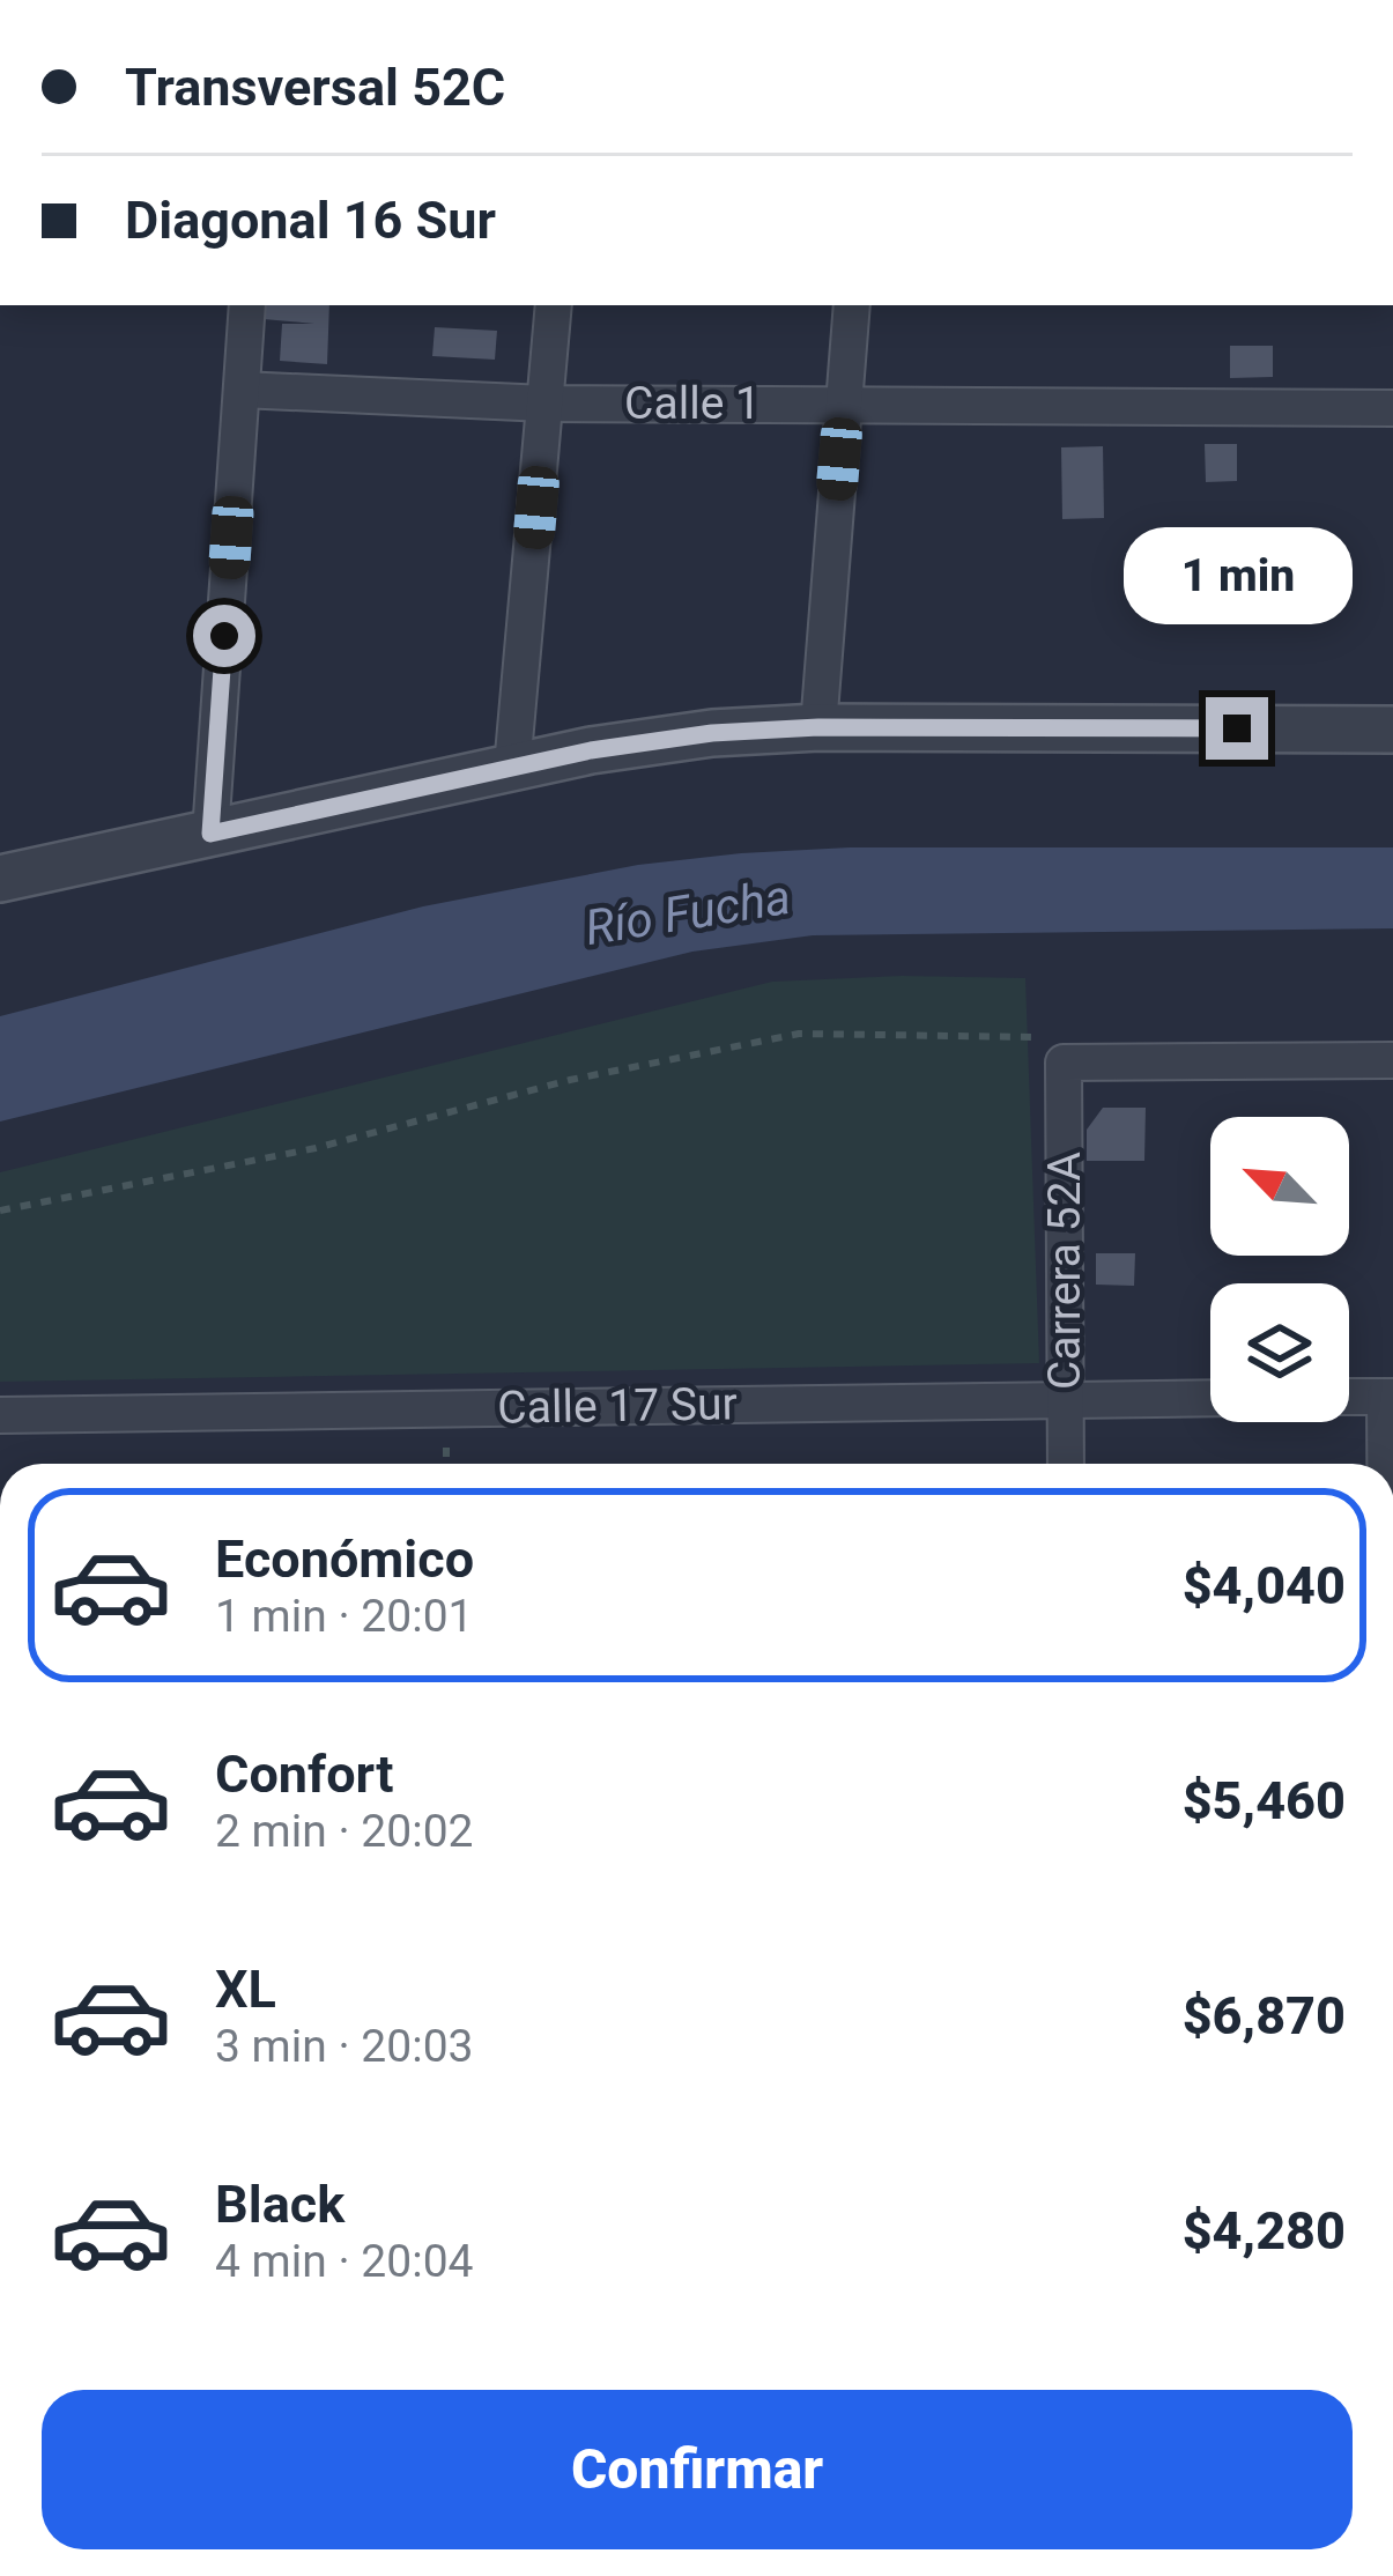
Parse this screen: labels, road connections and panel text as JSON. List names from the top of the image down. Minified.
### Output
{"streets":{"street":["Calle 1","Carrera 52A","Calle 17 Sur"]},"crossings":[["Carrera 52A","Calle 17 Sur"]],"water":["Río Fucha"],"north":"top left","page":{"banner":["Transversal 52C","Diagonal 16 Sur"],"bubble":"1 min","list":[{"name":"Económico","note":"1 min · 20:01","value":"$4,040"},{"name":"Confort","note":"2 min · 20:02","value":"$5,460"},{"name":"XL","note":"3 min · 20:03","value":"$6,870"},{"name":"Black","note":"4 min · 20:04","value":"$4,280"}],"buttons":"Confirmar"}}
